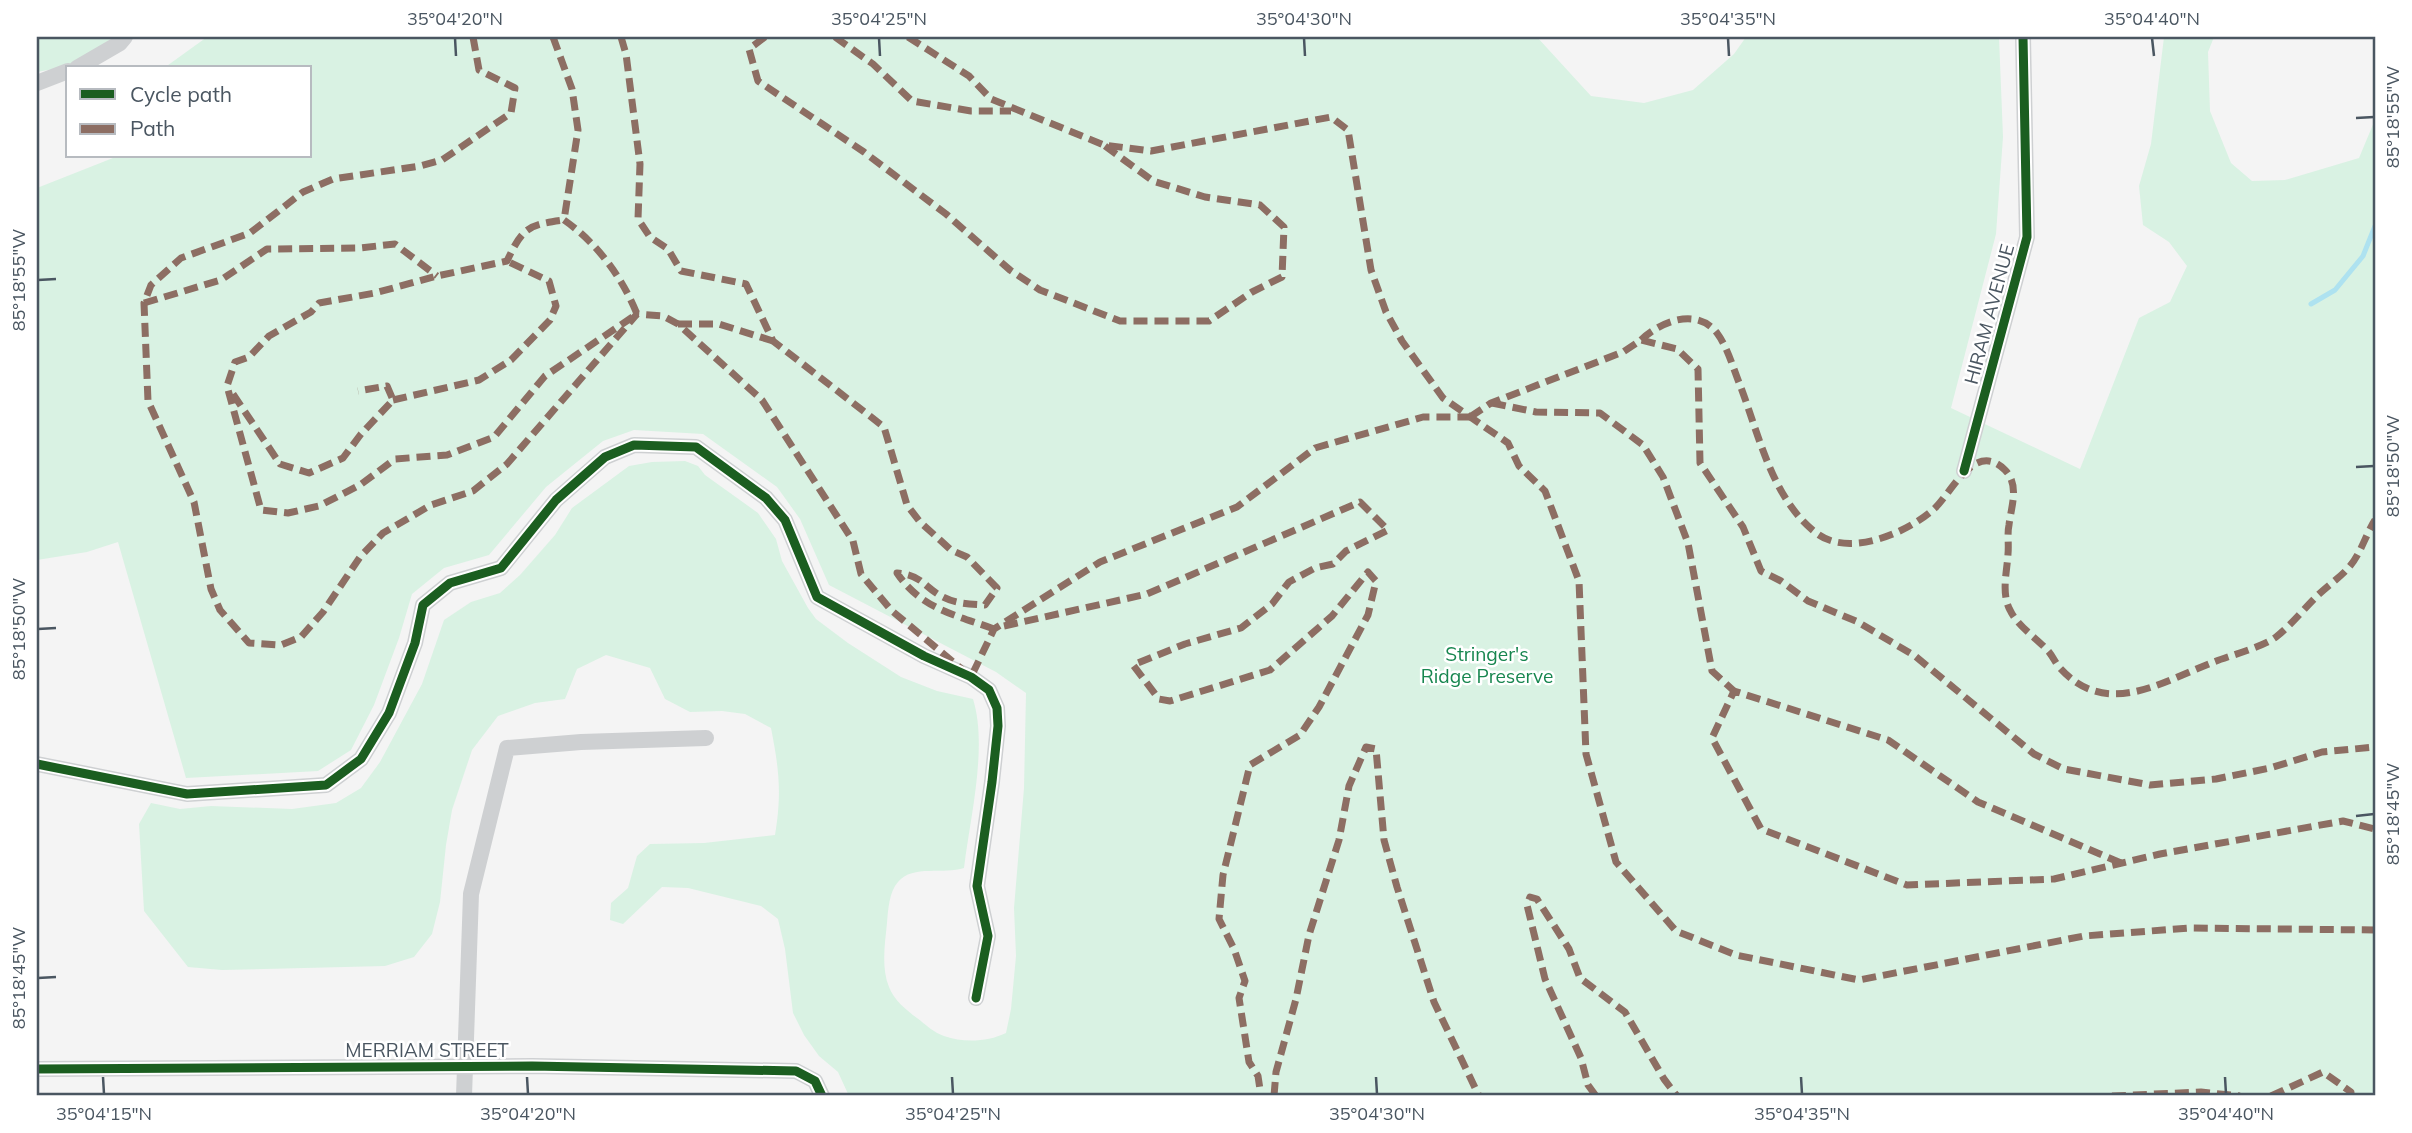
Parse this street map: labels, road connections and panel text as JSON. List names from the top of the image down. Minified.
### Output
{"streets":{"street":["HIRAM AVENUE","MERRIAM STREET"]},"parks":["Stringer's Ridge Preserve"],"legend":["Cycle path","Path"],"coordinates":["35°04'20\"N","35°04'25\"N","35°04'30\"N","35°04'35\"N","35°04'40\"N","85°18'55\"W","85°18'50\"W","85°18'45\"W","35°04'15\"N"]}
